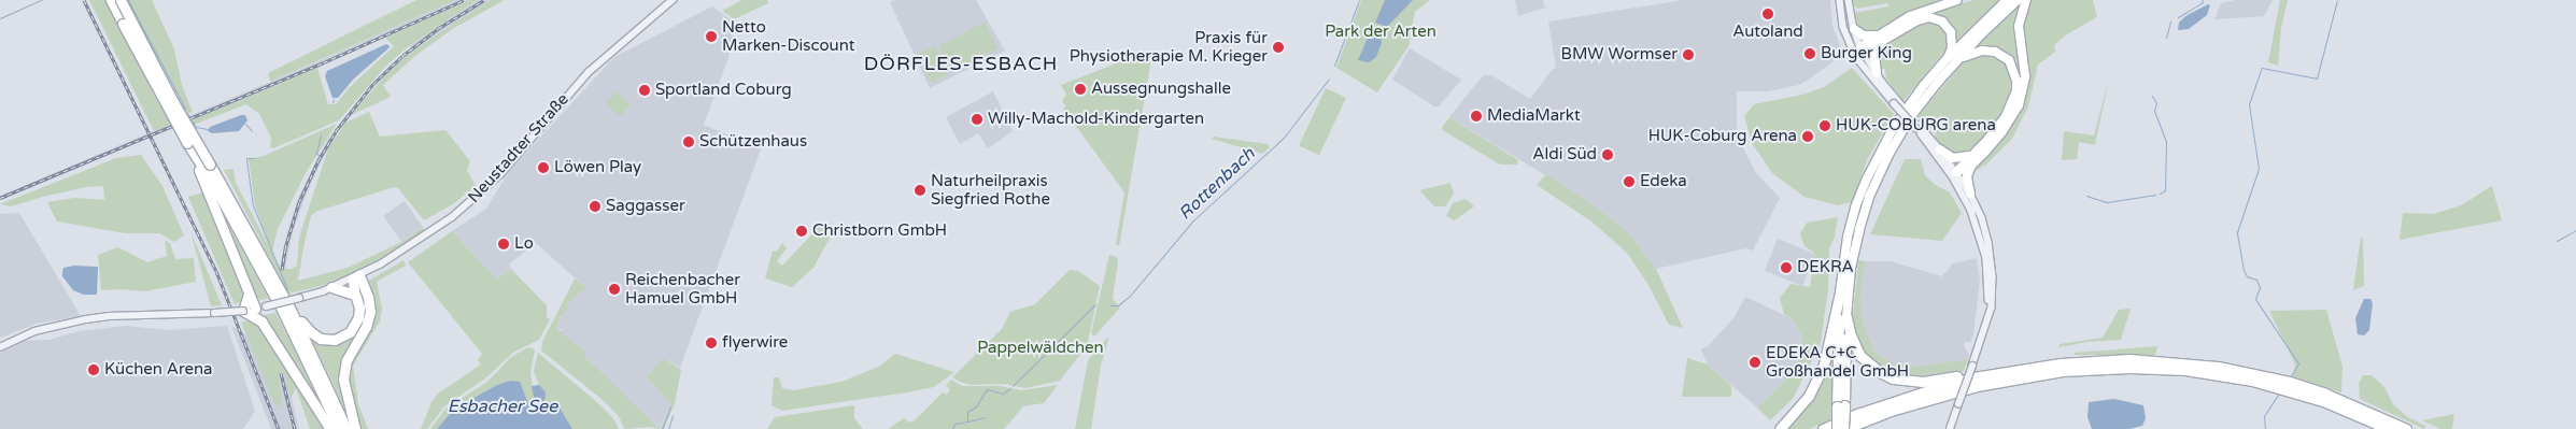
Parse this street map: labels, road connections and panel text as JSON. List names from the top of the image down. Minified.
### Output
{"streets":{"street":["Neustadter Straße"]},"districts":["DÖRFLES-ESBACH"],"water":["Rottenbach","Esbacher See"],"parks":["Park der Arten","Pappelwäldchen"],"places":["Autoland","Netto Marken-Discount","Praxis für Physiotherapie M. Krieger","Burger King","BMW Wormser","Aussegnungshalle","Sportland Coburg","MediaMarkt","Willy-Machold-Kindergarten","HUK-COBURG arena","HUK-Coburg Arena","Schützenhaus","Aldi Süd","Löwen Play","Edeka","Naturheilpraxis Siegfried Rothe","Saggasser","Christborn GmbH","Lo","DEKRA","Reichenbacher Hamuel GmbH","flyerwire","EDEKA C+C Großhandel GmbH","Küchen Arena"]}
